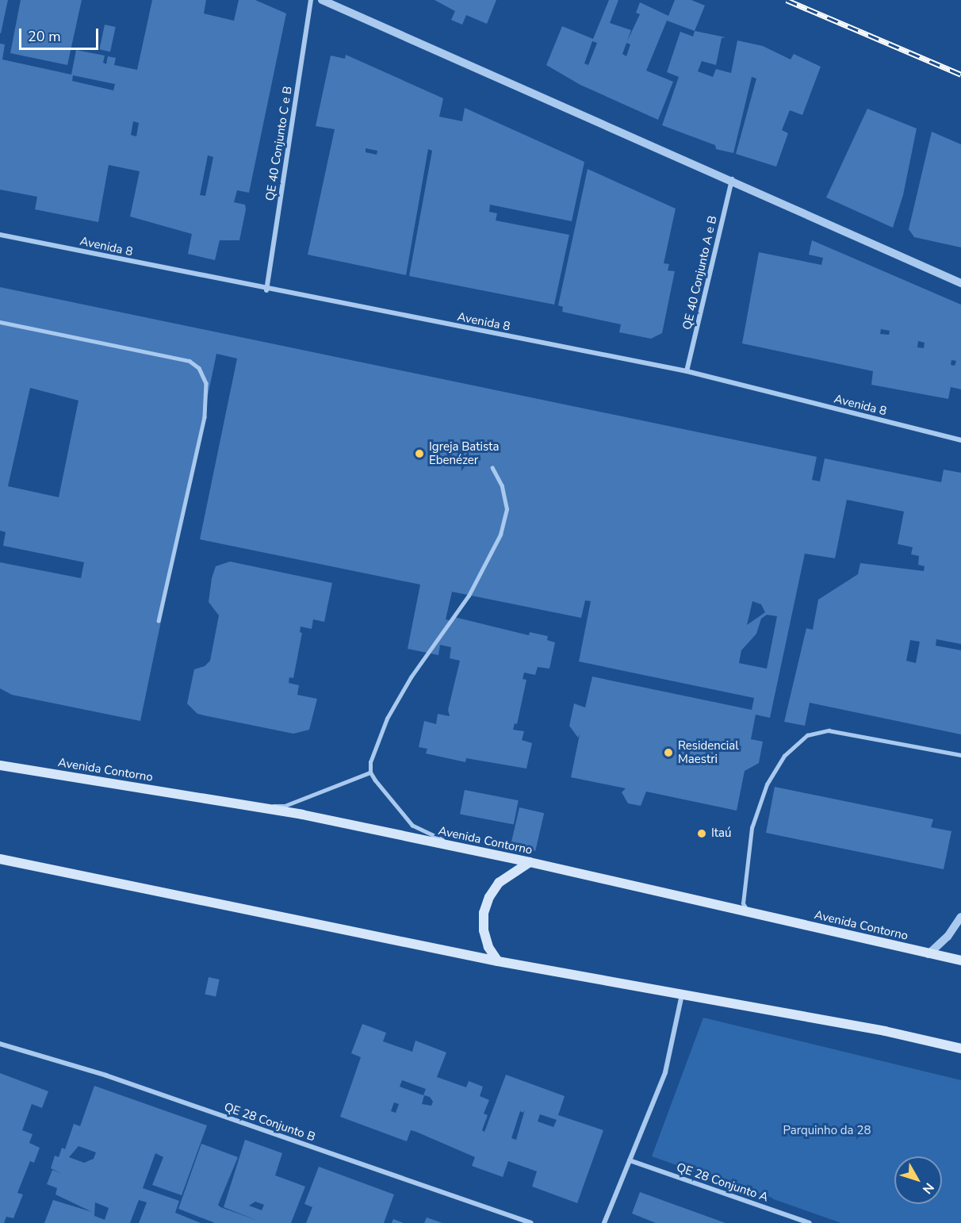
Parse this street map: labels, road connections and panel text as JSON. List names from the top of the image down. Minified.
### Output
{"streets":{"main road":["Avenida Contorno"],"street":["QE 40 Conjunto C e B","Avenida 8","QE 40 Conjunto A e B","QE 28 Conjunto B","QE 28 Conjunto A"]},"crossings":[["QE 40 Conjunto C e B","Avenida 8"],["Avenida 8","QE 40 Conjunto A e B"]],"parks":["Parquinho da 28"],"places":["Igreja Batista Ebenézer","Residencial Maestri","Itaú"],"scale_bar":"20 m","north":"bottom right"}
